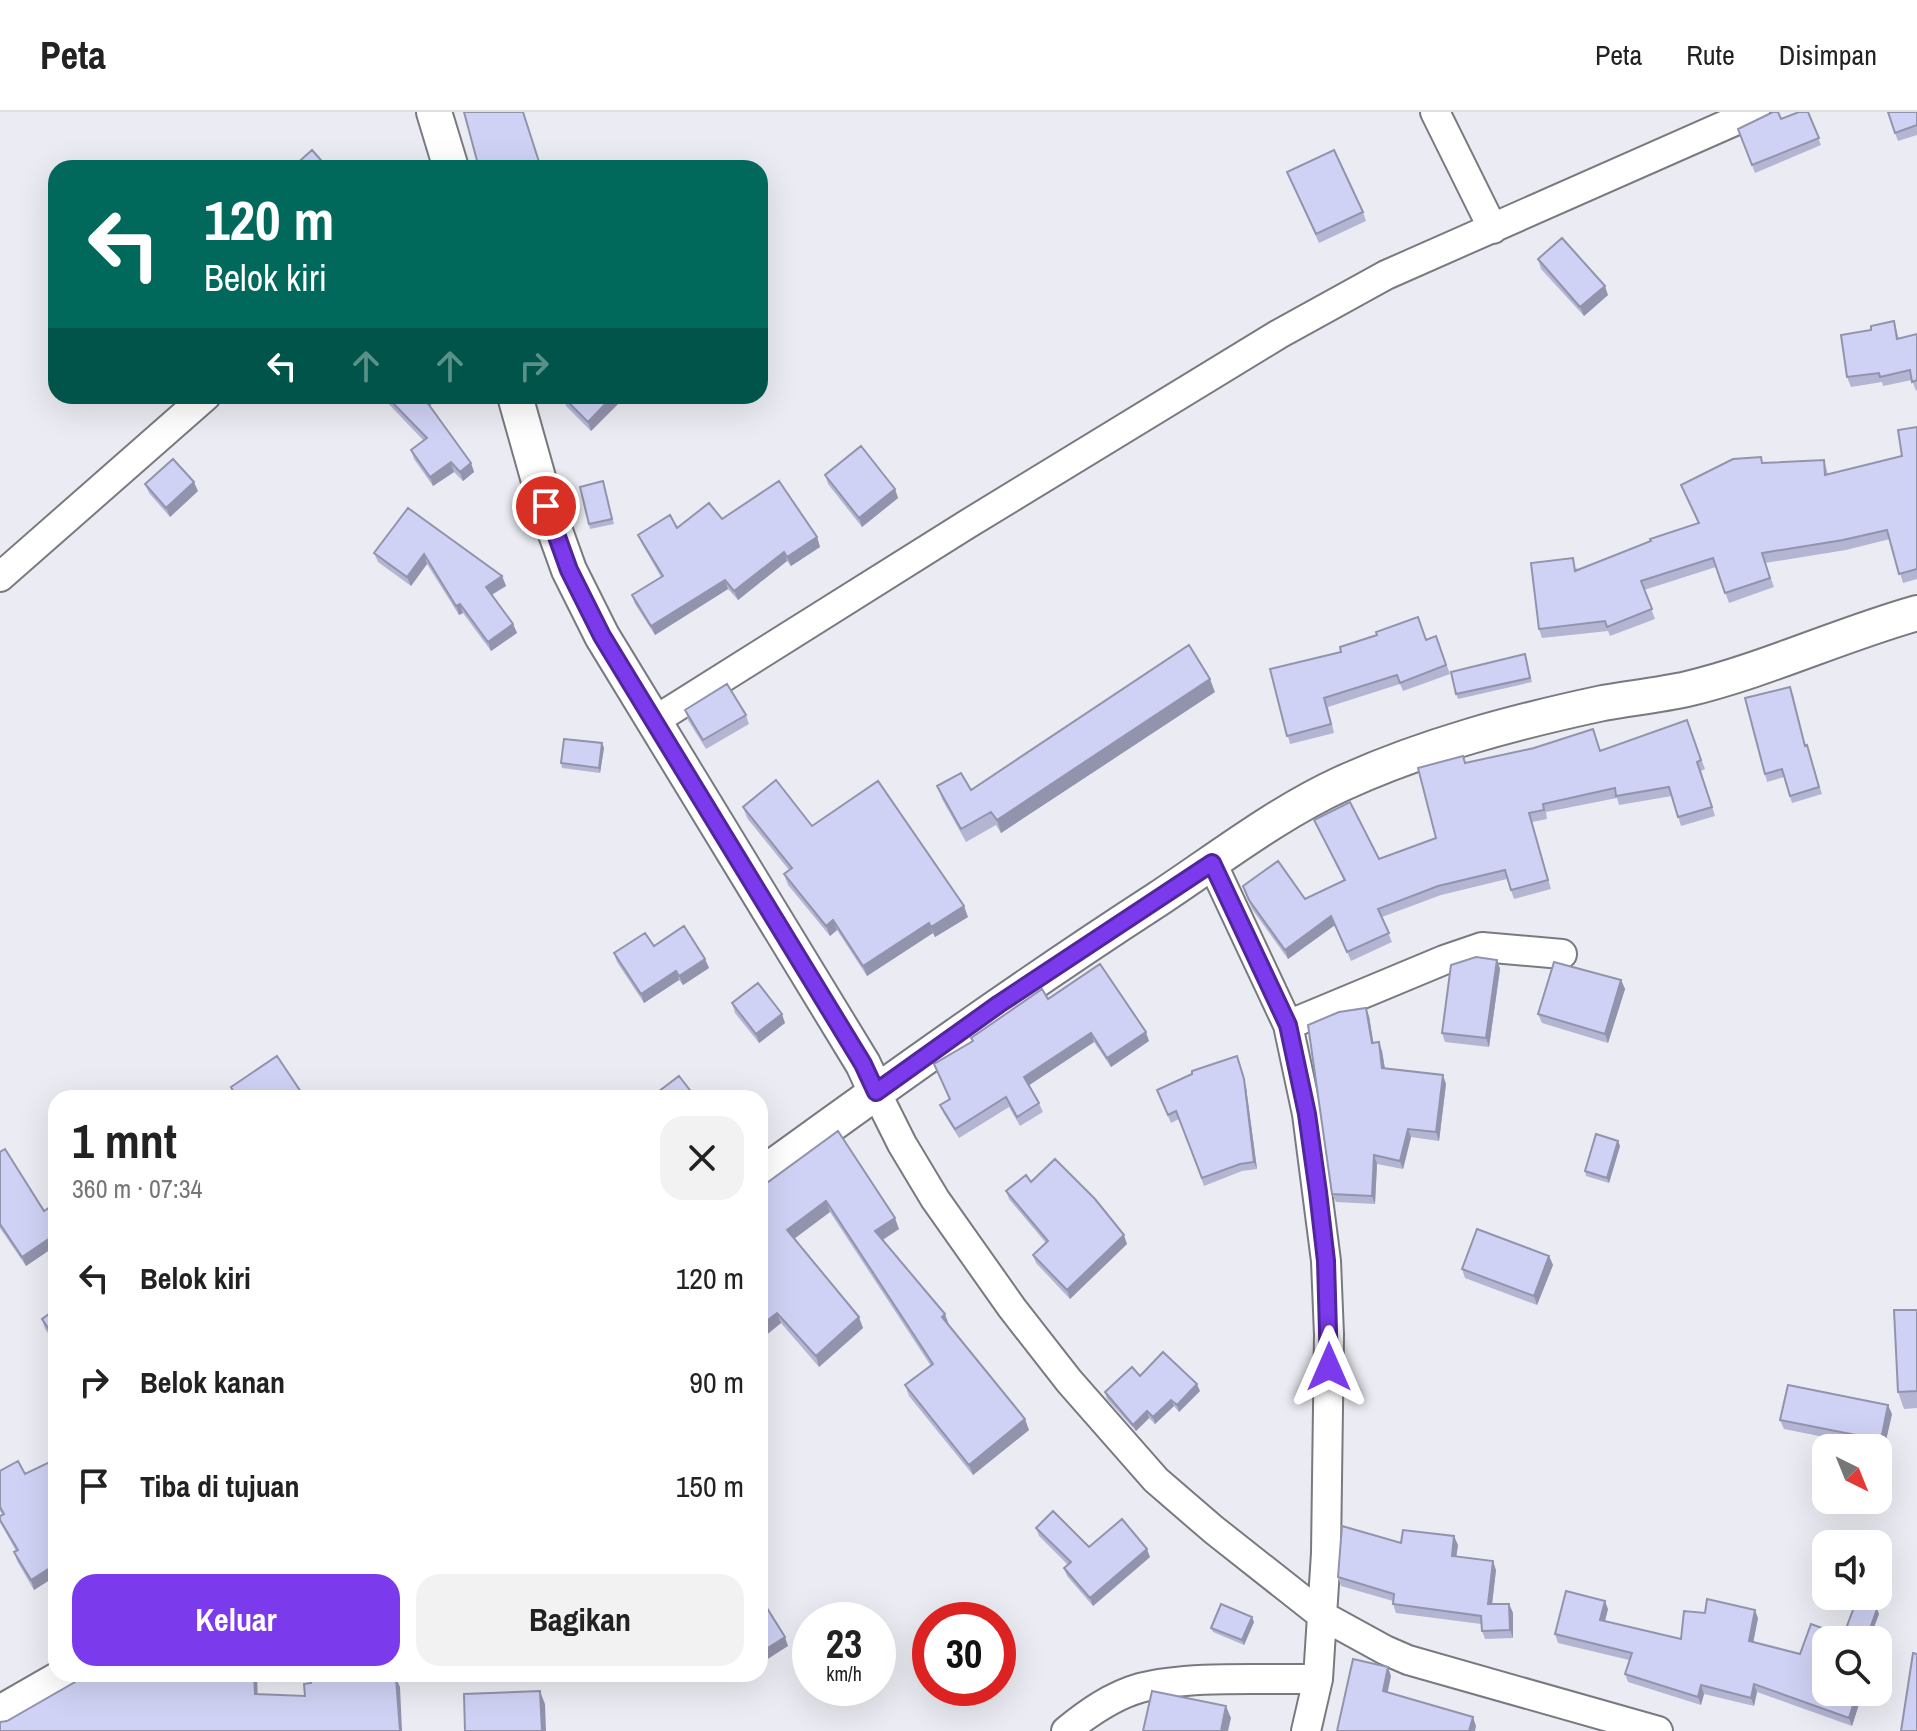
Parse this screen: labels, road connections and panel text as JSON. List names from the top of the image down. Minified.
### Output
{"north":"bottom right","page":{"header":"Peta","nav":["Peta","Rute","Disimpan"],"turn":["120 m","Belok kiri"],"heading":["1 mnt","360 m · 07:34"],"list":[{"name":"Belok kiri","value":"120 m"},{"name":"Belok kanan","value":"90 m"},{"name":"Tiba di tujuan","value":"150 m"}],"buttons":["Keluar","Bagikan"],"speed":"23 km/h","limit":"30"}}
